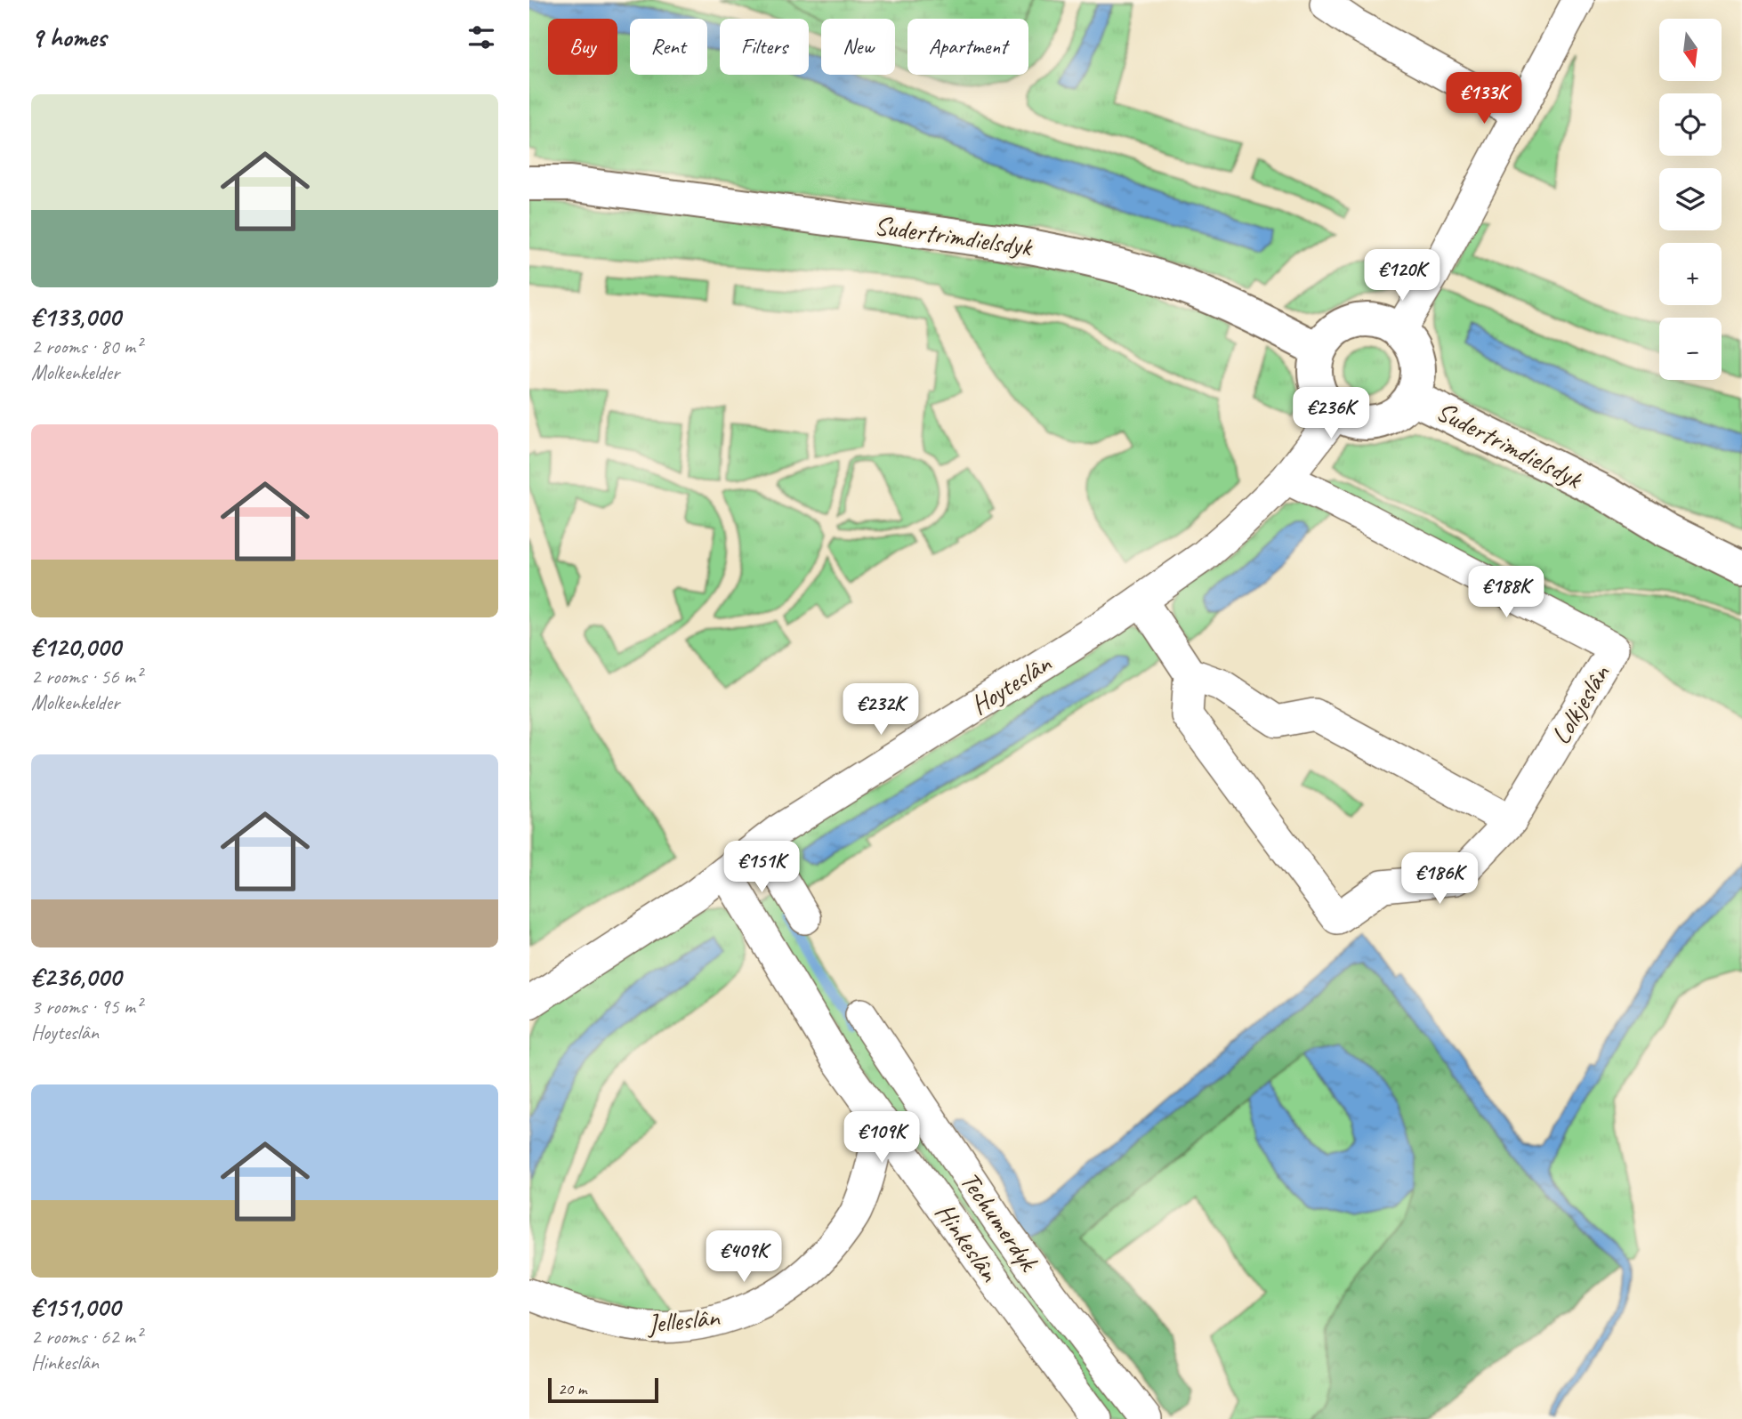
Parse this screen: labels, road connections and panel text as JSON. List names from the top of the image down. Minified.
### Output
{"streets":{"street":["Sudertrimdielsdyk","Hoyteslân","Lolkjeslân","Techumerdyk","Hinkeslân","Jelleslân"]},"crossings":[["Sudertrimdielsdyk","Hoyteslân"],["Hoyteslân","Lolkjeslân"],["Hoyteslân","Hinkeslân"],["Hinkeslân","Jelleslân"]],"scale_bar":"20 m","north":"bottom","page":{"heading":"9 homes","map_buttons":["+","−"],"chip":["Buy","Rent","Filters","New","Apartment"],"price":["€133K","€120K","€236K","€188K","€232K","€151K","€186K","€109K","€409K"],"list":[{"name":"€133,000","note":"2 rooms · 80 m² · Molkenkelder"},{"name":"€120,000","note":"2 rooms · 56 m² · Molkenkelder"},{"name":"€236,000","note":"3 rooms · 95 m² · Hoyteslân"},{"name":"€151,000","note":"2 rooms · 62 m² · Hinkeslân"}],"scale":"20 m"}}
